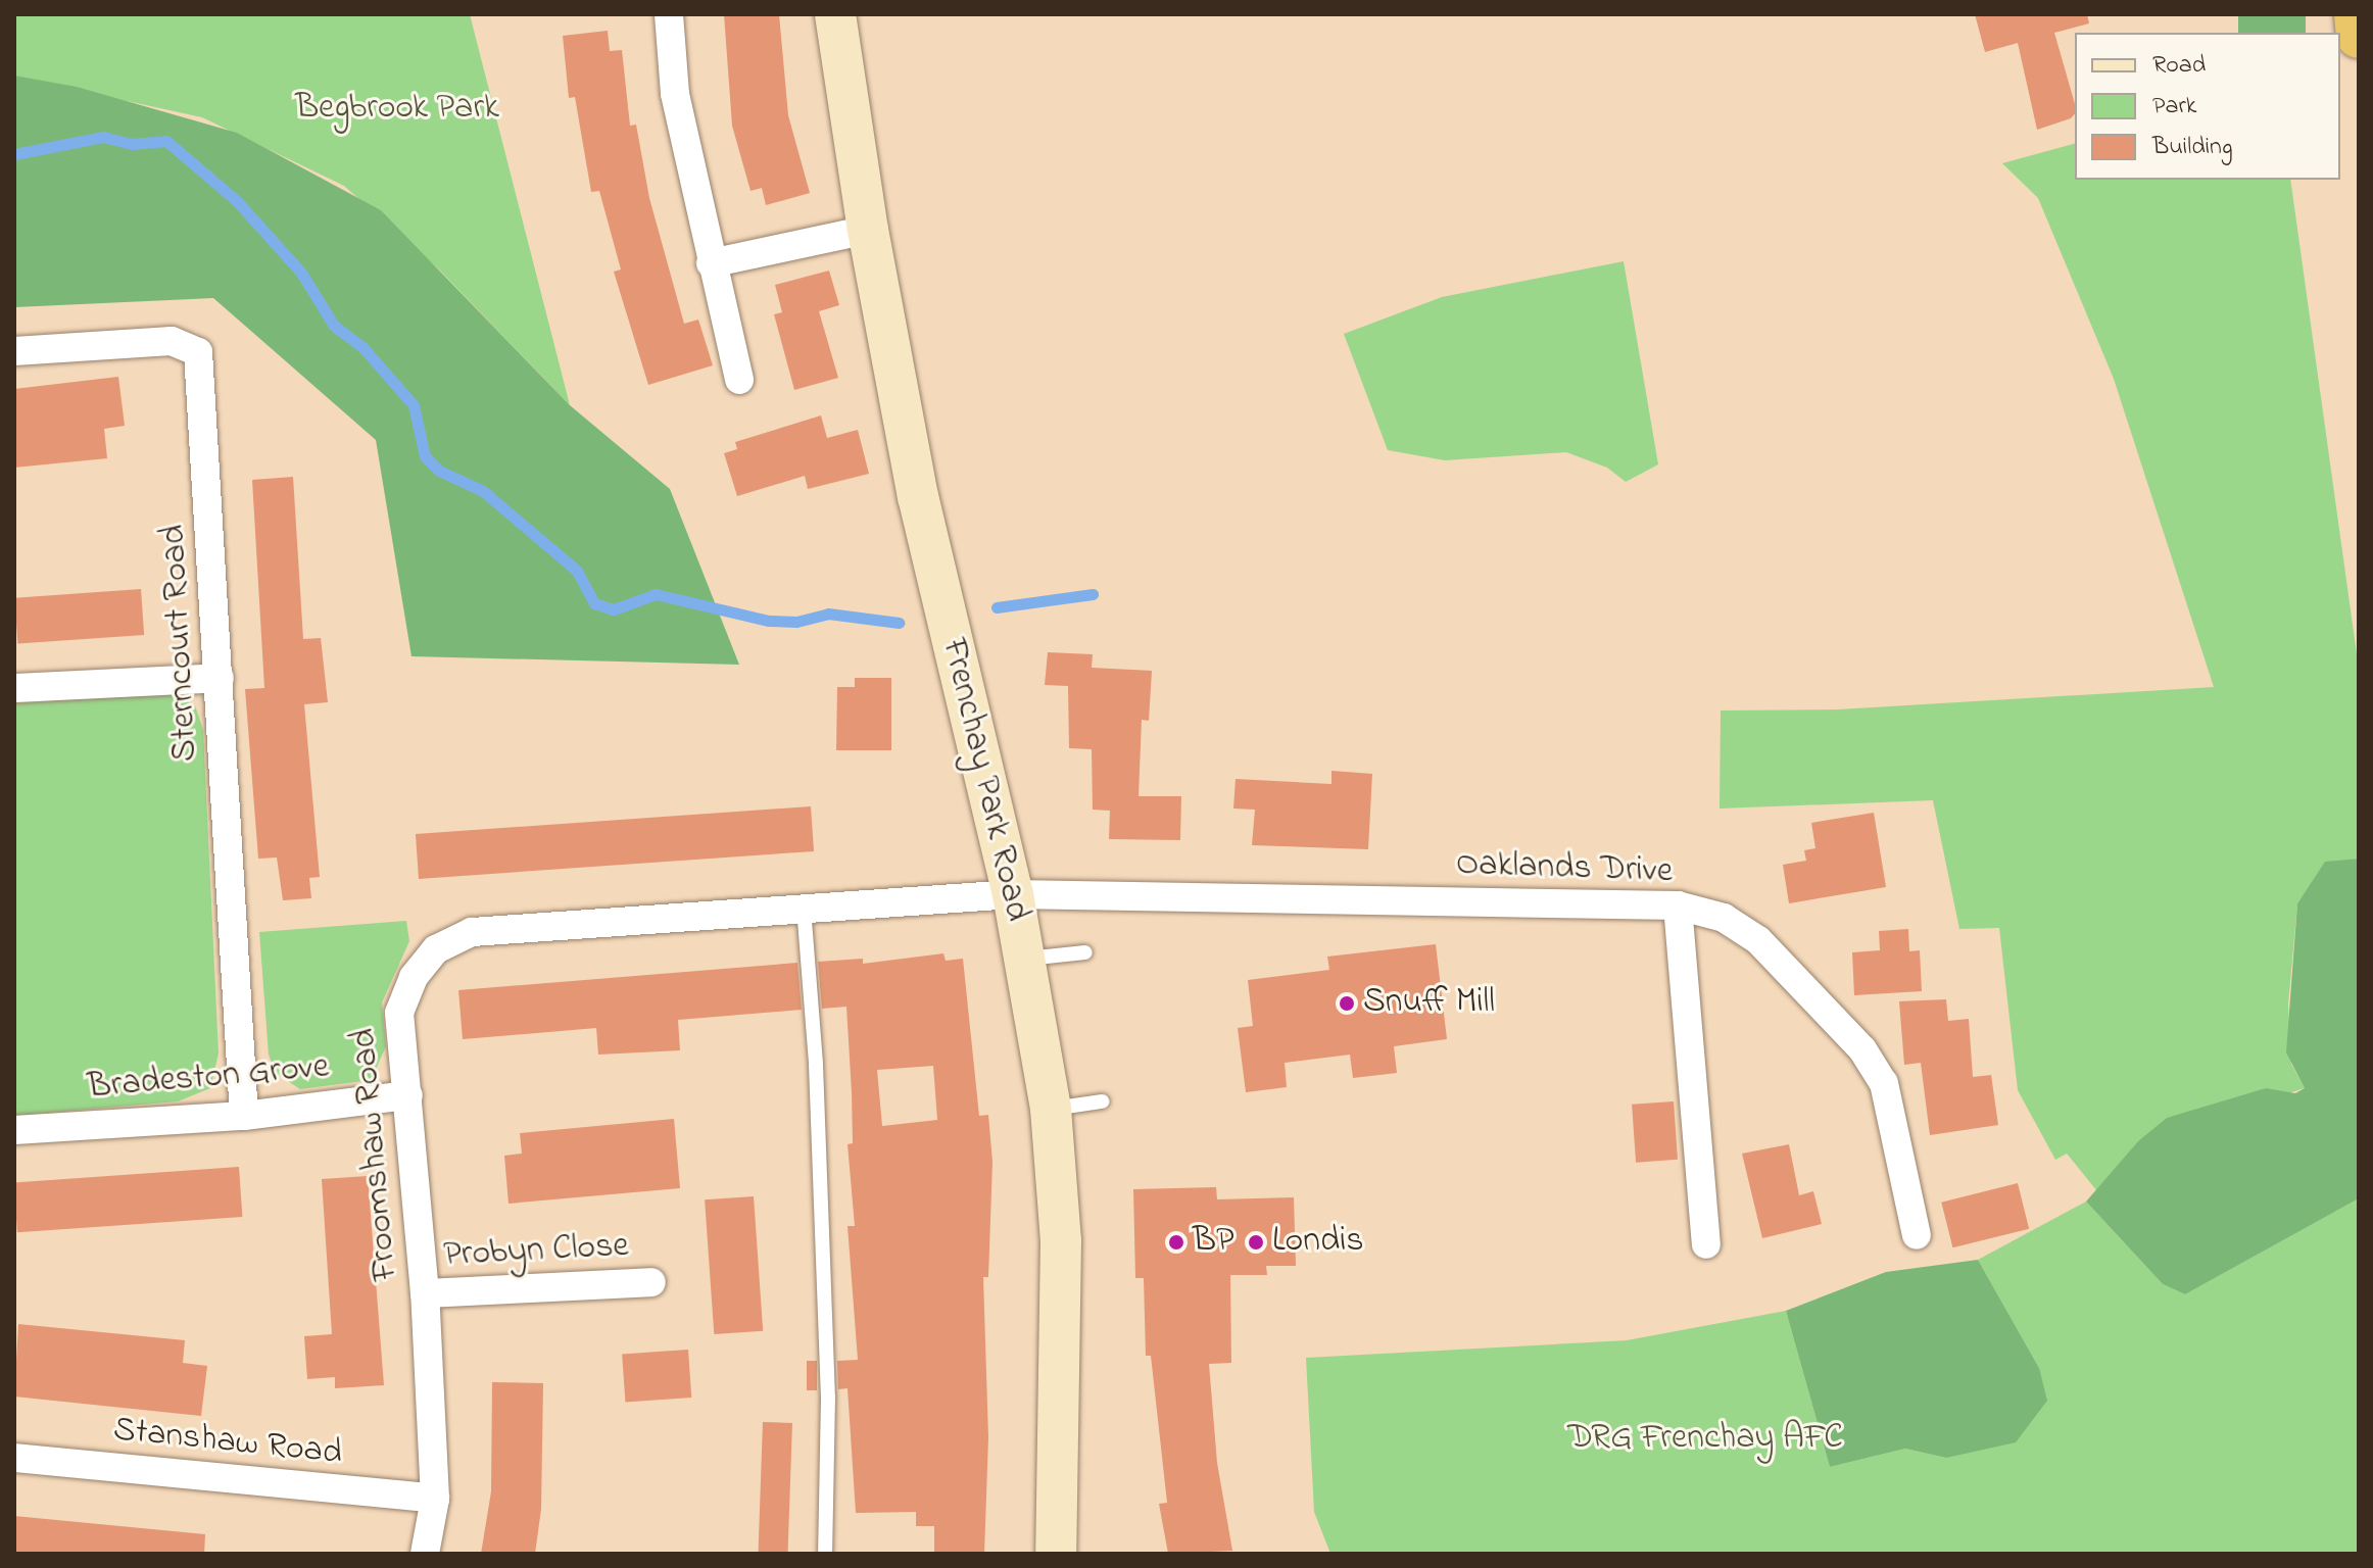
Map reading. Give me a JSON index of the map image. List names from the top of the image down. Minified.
{"streets":{"main road":["Frenchay Park Road"],"street":["Sterncourt Road","Oaklands Drive","Bradeston Grove","Froomshaw Road","Probyn Close","Stanshaw Road"]},"crossings":[["Sterncourt Road","Bradeston Grove"],["Frenchay Park Road","Oaklands Drive"],["Frenchay Park Road","Froomshaw Road"],["Oaklands Drive","Froomshaw Road"],["Bradeston Grove","Froomshaw Road"],["Froomshaw Road","Probyn Close"],["Froomshaw Road","Stanshaw Road"]],"parks":["Begbrook Park","DRG Frenchay AFC"],"places":["Snuff Mill","BP","Londis"],"legend":["Road","Park","Building"]}
